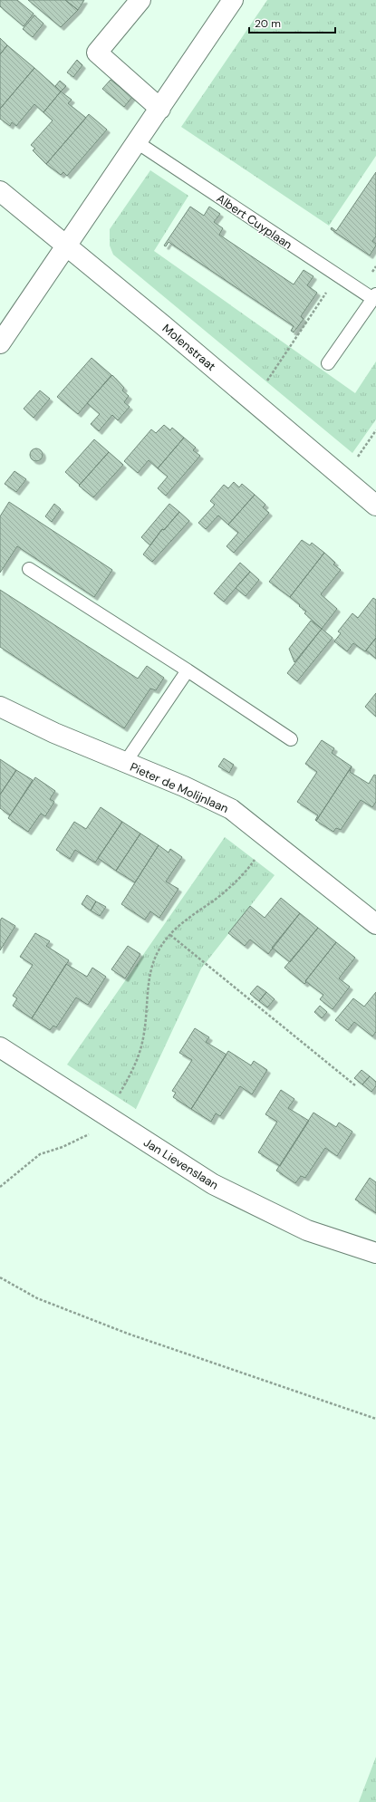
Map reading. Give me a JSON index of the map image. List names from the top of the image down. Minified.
{"streets":{"street":["Molenstraat","Pieter de Molijnlaan","Jan Lievenslaan"],"lane":["Albert Cuyplaan"]},"scale_bar":"20 m"}
